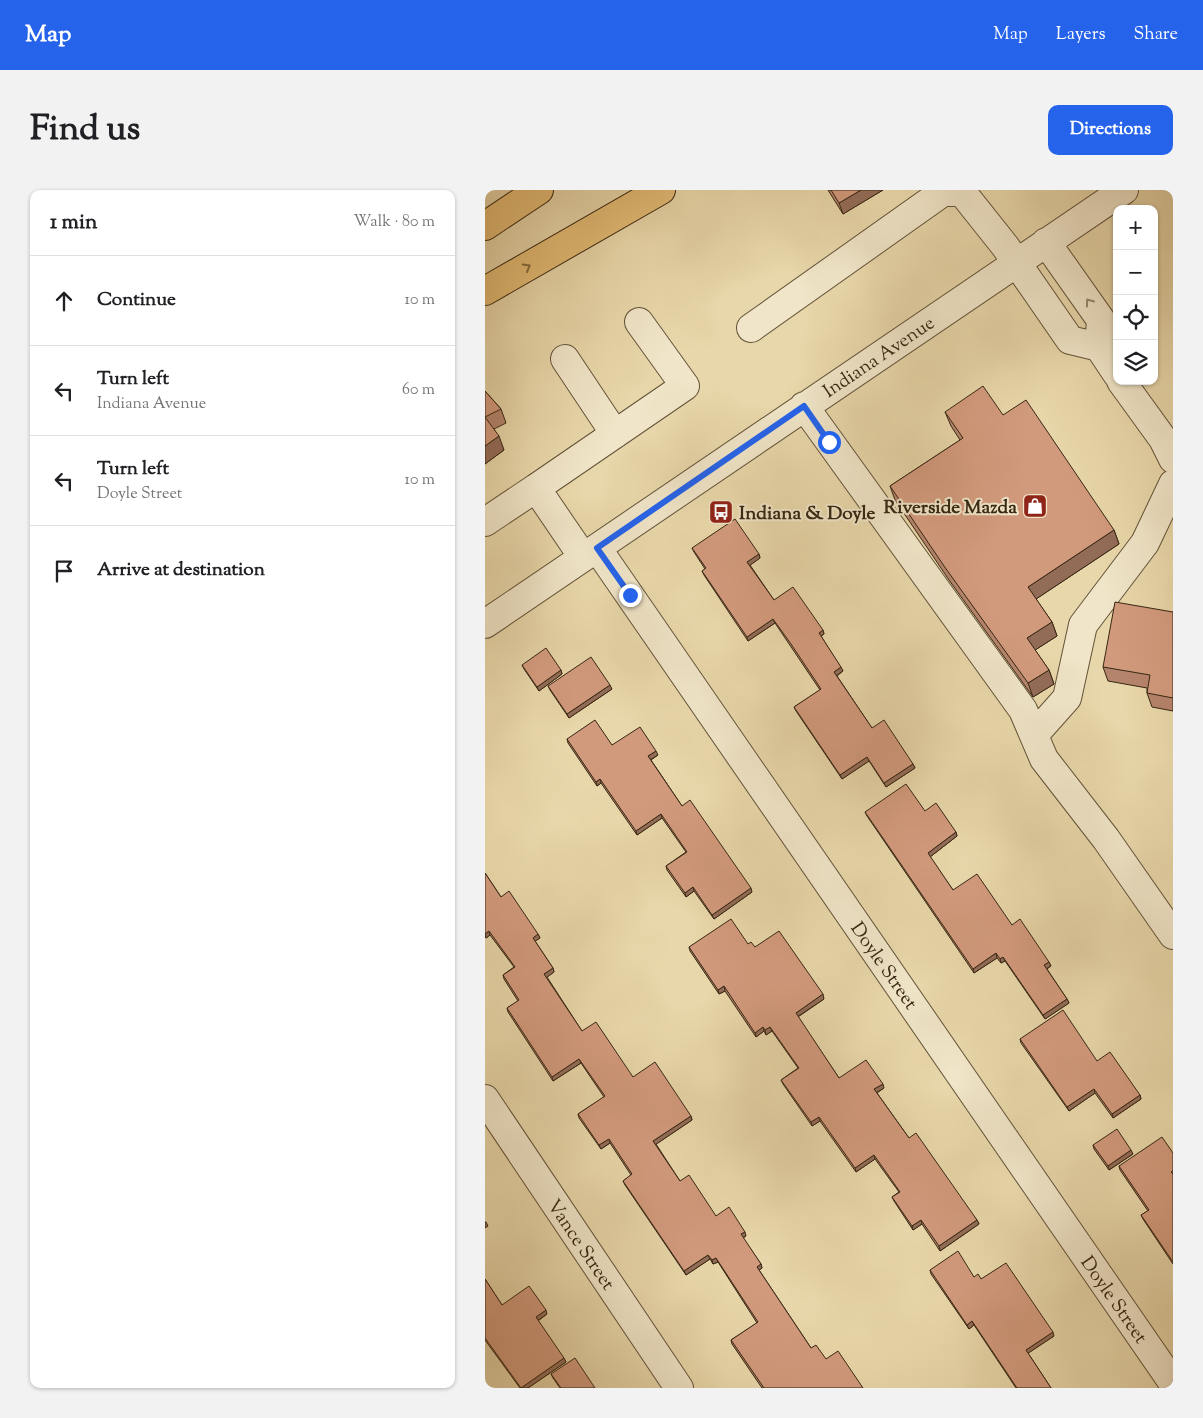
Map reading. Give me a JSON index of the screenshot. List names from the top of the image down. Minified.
{"streets":{"street":["Indiana Avenue","Doyle Street","Vance Street"]},"crossings":[["Indiana Avenue","Doyle Street"]],"places":{"shop":["Riverside Mazda"],"bus stop":["Indiana & Doyle"]},"page":{"header":"Map","nav":["Map","Layers","Share"],"title":"Find us","buttons":"Directions","heading":["1 min","Walk · 80 m"],"map_buttons":["+","−"],"list":[["Continue","10 m"],["Turn left","Indiana Avenue","60 m"],["Turn left","Doyle Street","10 m"],"Arrive at destination"]}}
